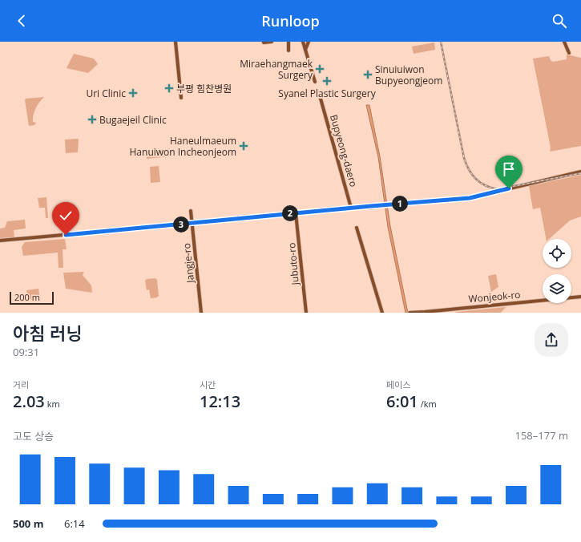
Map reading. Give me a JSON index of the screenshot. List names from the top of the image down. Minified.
{"streets":{"main road":["Bupyeong-daero","Jangje-ro","Jubuto-ro","Wonjeok-ro"]},"places":{"health":["Miraehangmaek Surgery","Sinuiuiwon Bupyeongjeom","Syanel Plastic Surgery","부평 힘찬병원","Uri Clinic","Bugaejeil Clinic","Haneulmaeum Hanuiwon Incheonjeom"]},"scale_bar":"200 m","page":{"header":"Runloop","pins":["1","2","3"],"scale":"200 m","heading":["아침 러닝","09:31"],"stats":[["거리","2.03 km"],["시간","12:13"],["페이스","6:01 /km"]],"chart":["고도 상승","158–177 m"],"list":[{"name":"500 m","note":"6:14"}]}}
